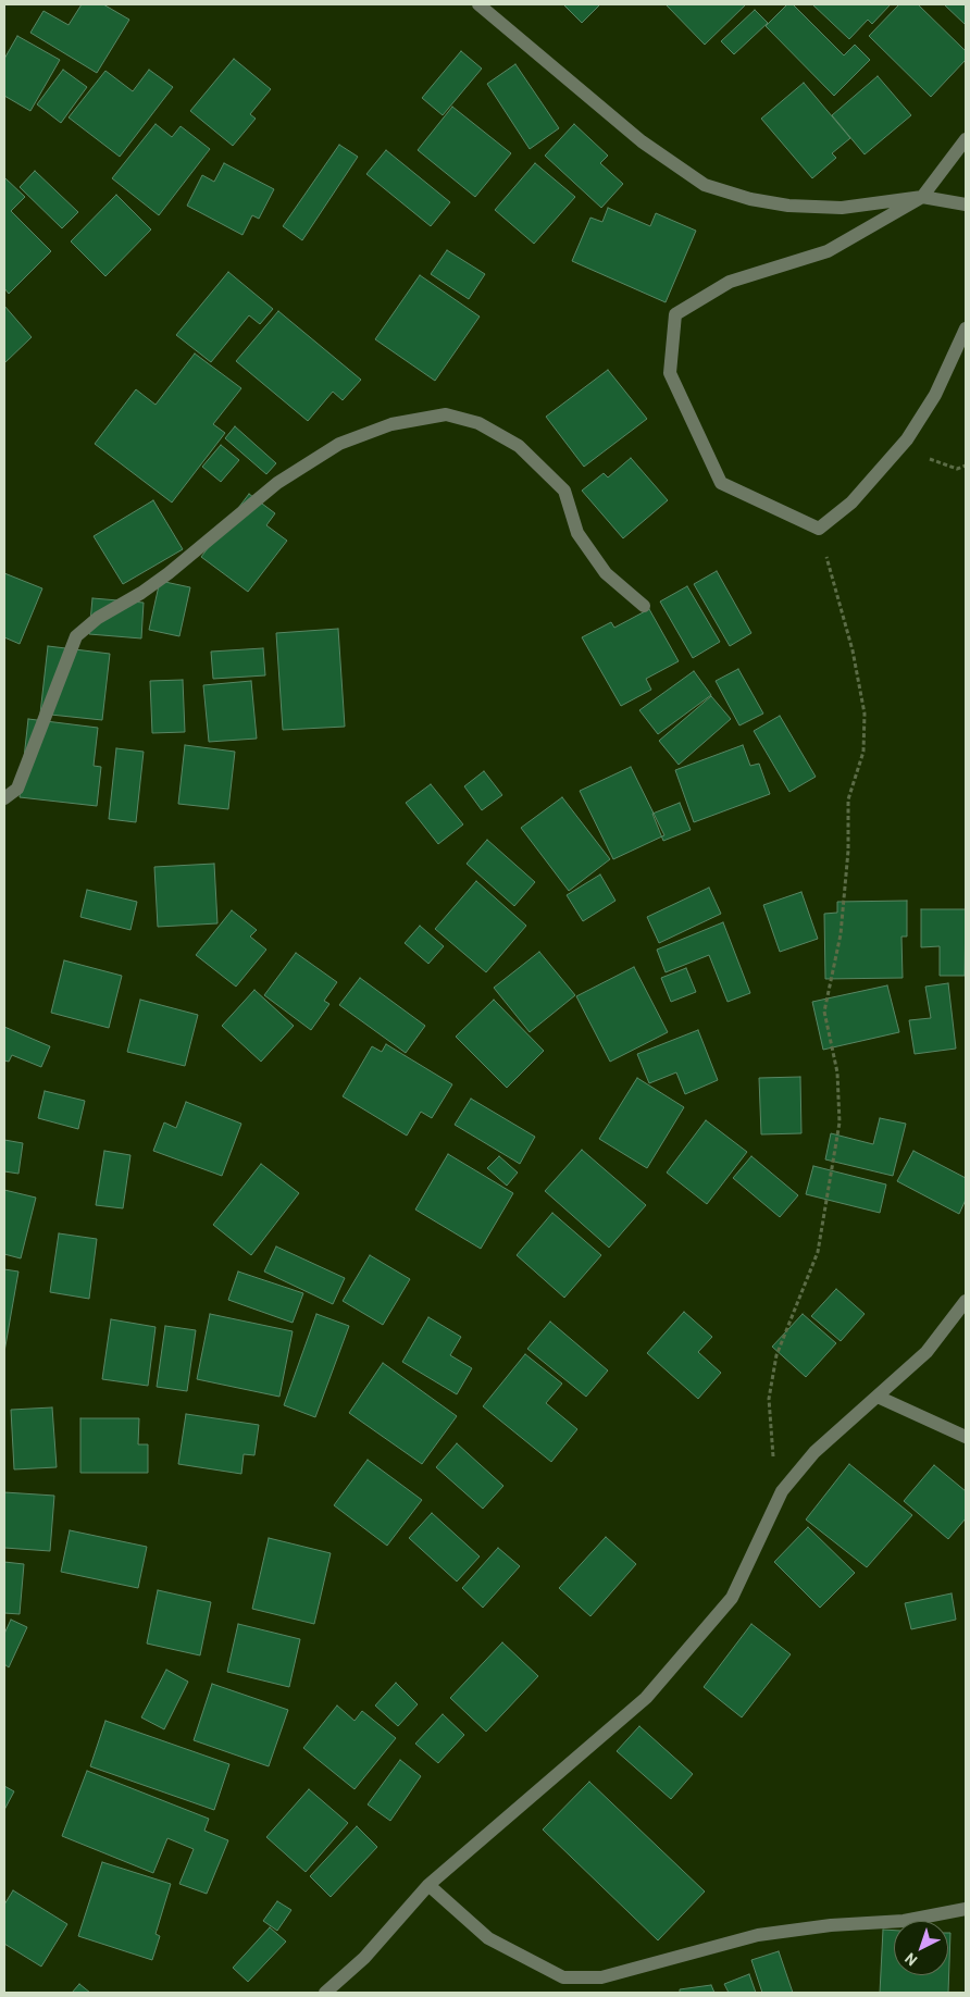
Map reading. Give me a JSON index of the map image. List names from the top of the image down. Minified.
{"north":"bottom left"}
